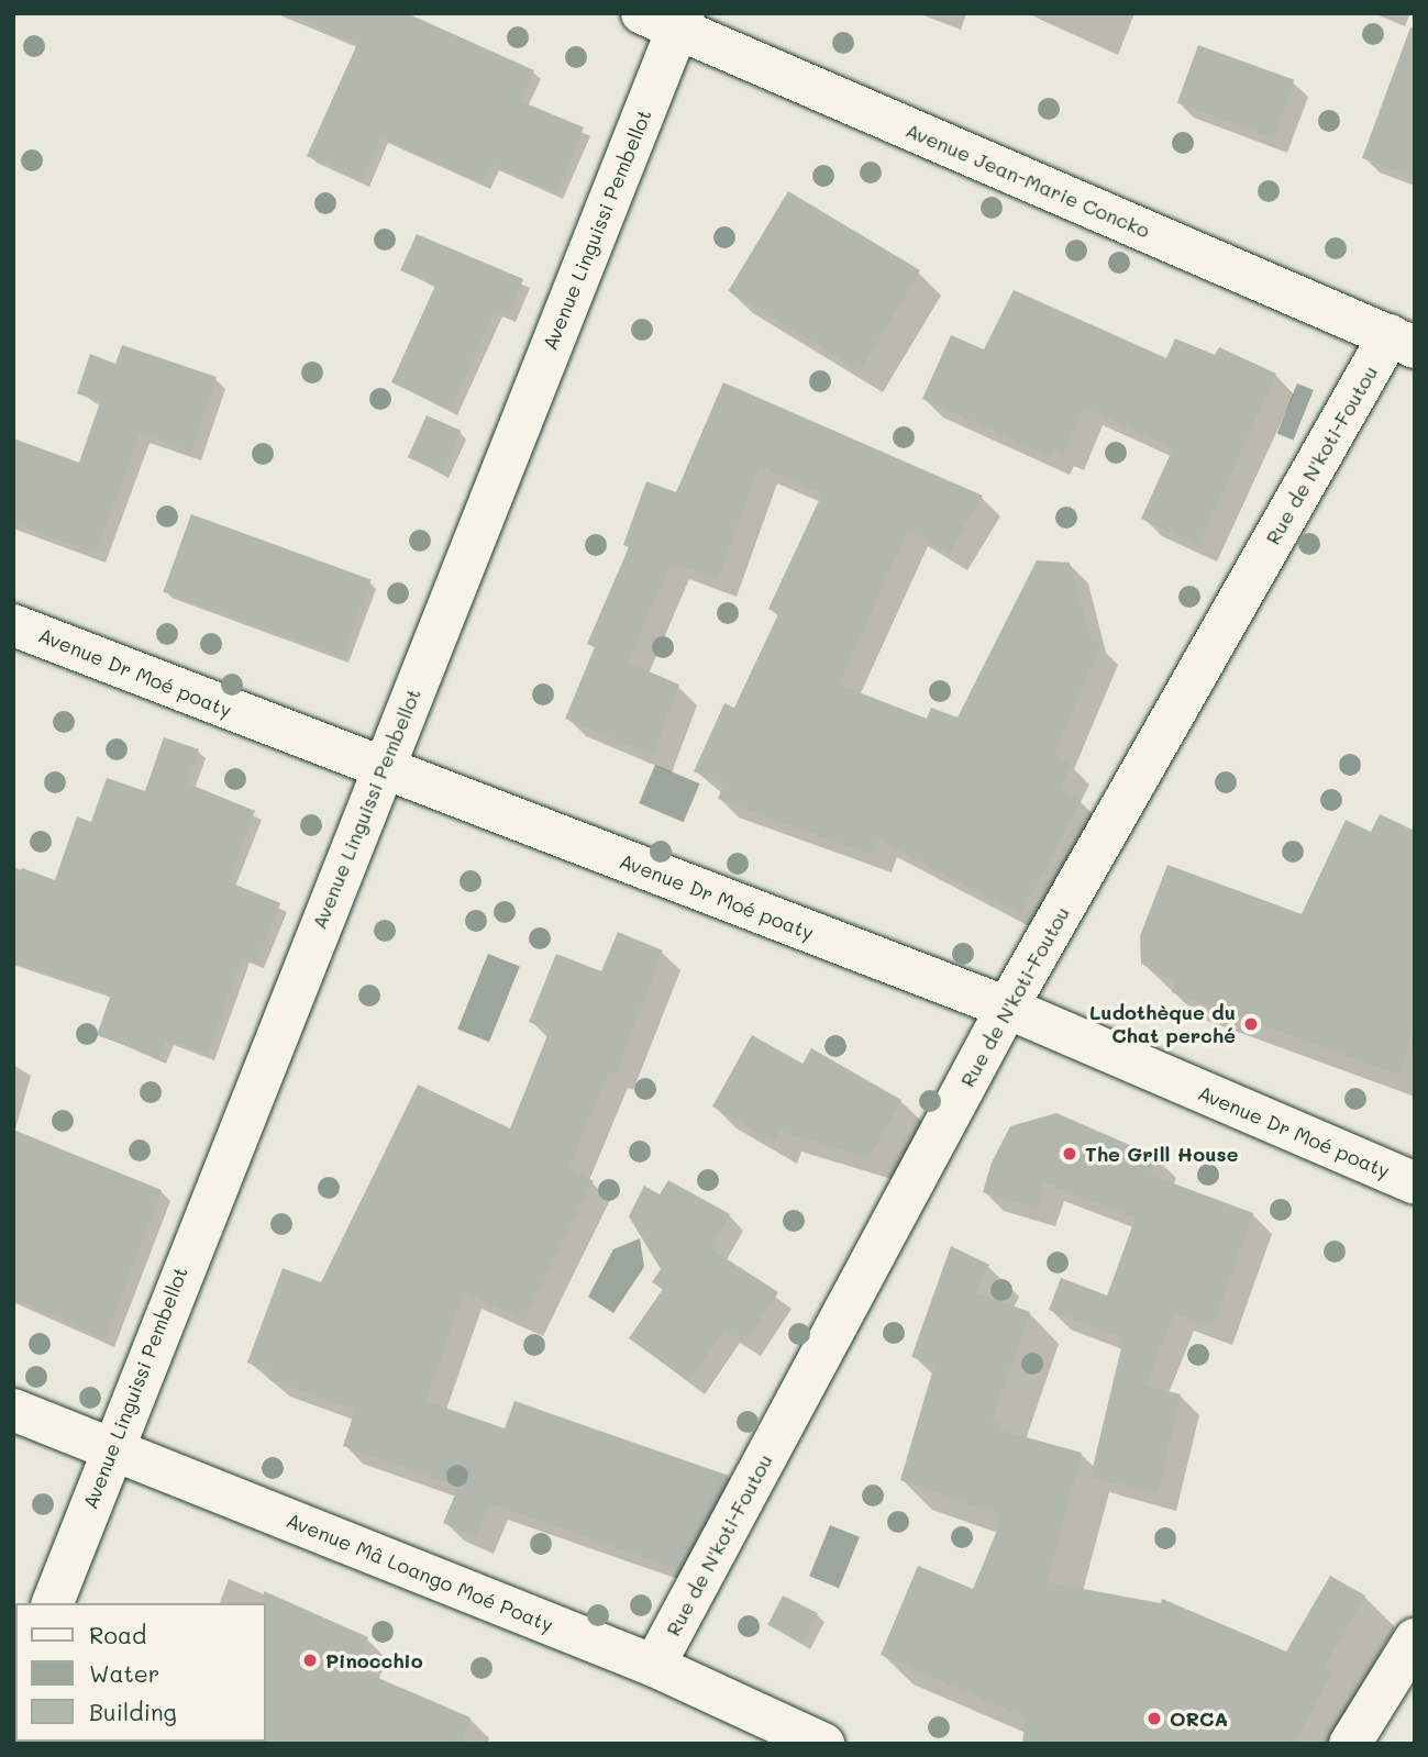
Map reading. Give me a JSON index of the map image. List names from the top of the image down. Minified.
{"streets":{"street":["Avenue Jean-Marie Concko","Avenue Linguissi Pembellot","Rue de N'koti-Foutou","Avenue Dr Moé poaty","Avenue Mâ Loango Moé Poaty"]},"crossings":[["Avenue Jean-Marie Concko","Avenue Linguissi Pembellot"],["Avenue Jean-Marie Concko","Rue de N'koti-Foutou"],["Avenue Linguissi Pembellot","Avenue Dr Moé poaty"],["Avenue Linguissi Pembellot","Avenue Mâ Loango Moé Poaty"],["Rue de N'koti-Foutou","Avenue Dr Moé poaty"],["Rue de N'koti-Foutou","Avenue Mâ Loango Moé Poaty"]],"places":["Ludothèque du Chat perché","The Grill House","Pinocchio","ORCA"],"legend":["Road","Water","Building"]}
